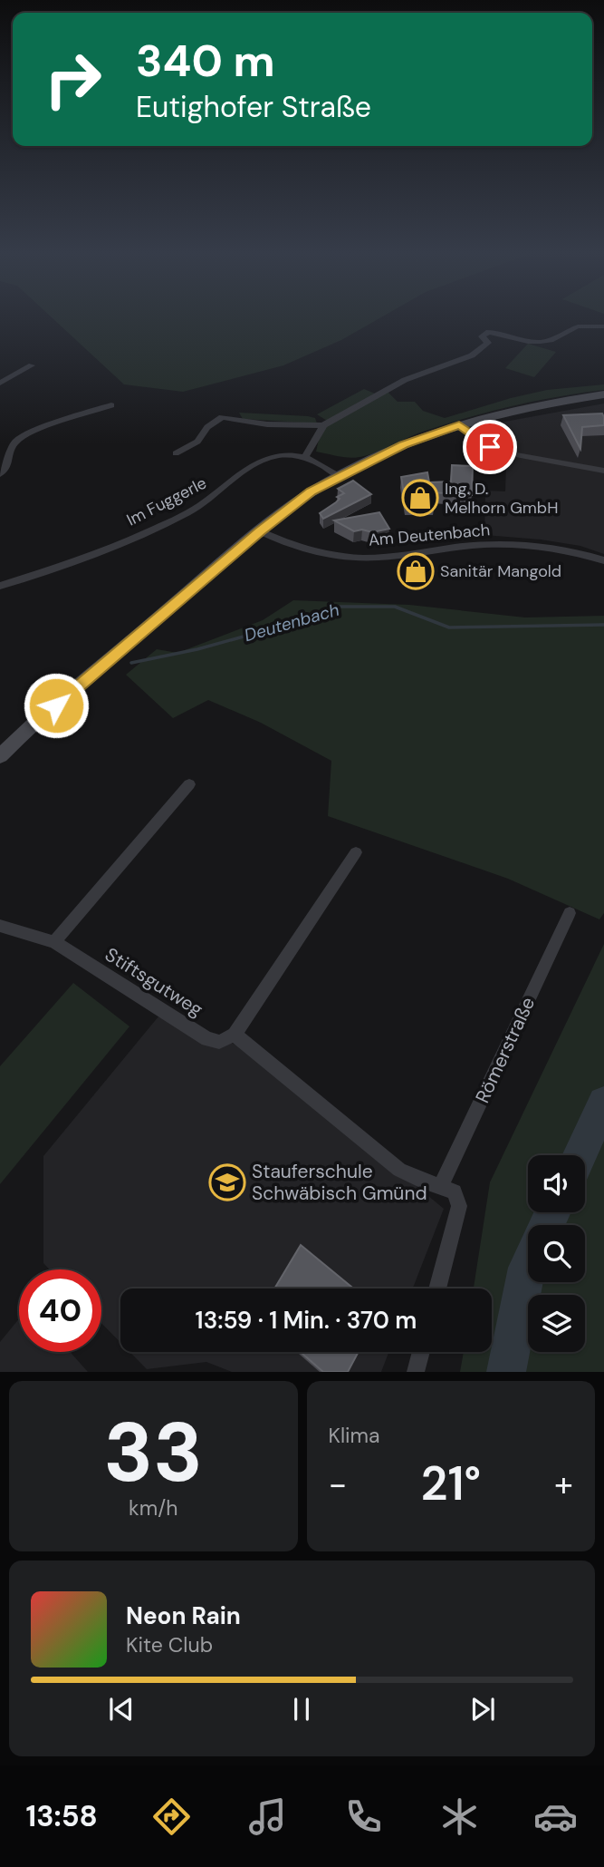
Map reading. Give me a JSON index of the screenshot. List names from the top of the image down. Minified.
{"streets":{"street":["Im Fuggerle","Am Deutenbach","Stiftsgutweg","Römerstraße"]},"water":["Deutenbach"],"places":{"shop":["Ing. D. Melhorn GmbH","Sanitär Mangold"],"school or university":["Stauferschule Schwäbisch Gmünd"]},"page":{"turn":["340 m","Eutighofer Straße"],"limit":"40","trip":"13:59 · 1 Min. · 370 m","tile":[["33","km/h"],"Klima"],"heat":["−","21°","+"],"song":["Neon Rain","Kite Club"],"tabs":"13:58"}}
